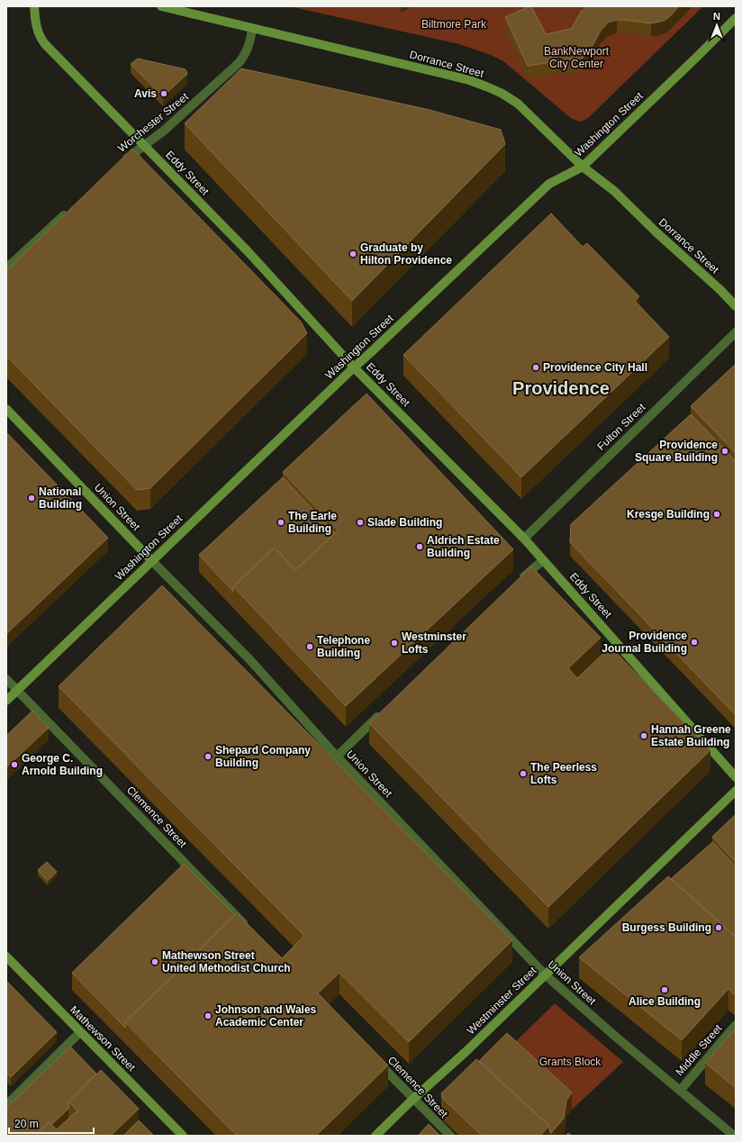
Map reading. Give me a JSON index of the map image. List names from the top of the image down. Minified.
{"streets":{"street":["Dorrance Street","Worchester Street","Washington Street","Eddy Street","Fulton Street","Union Street","Clemence Street","Westminster Street","Mathewson Street","Middle Street"]},"crossings":[["Dorrance Street","Worchester Street"],["Dorrance Street","Washington Street"],["Worchester Street","Eddy Street"],["Washington Street","Eddy Street"],["Washington Street","Union Street"],["Washington Street","Clemence Street"],["Eddy Street","Fulton Street"],["Union Street","Westminster Street"],["Union Street","Middle Street"],["Clemence Street","Westminster Street"]],"districts":["Providence"],"parks":["Biltmore Park","BankNewport City Center","Grants Block"],"places":["Avis","Graduate by Hilton Providence","Providence City Hall","Providence Square Building","National Building","Kresge Building","The Earle Building","Slade Building","Aldrich Estate Building","Providence Journal Building","Westminster Lofts","Telephone Building","Hannah Greene Estate Building","Shepard Company Building","George C. Arnold Building","The Peerless Lofts","Burgess Building","Mathewson Street United Methodist Church","Alice Building","Johnson and Wales Academic Center"],"scale_bar":"20 m","north":"top"}
